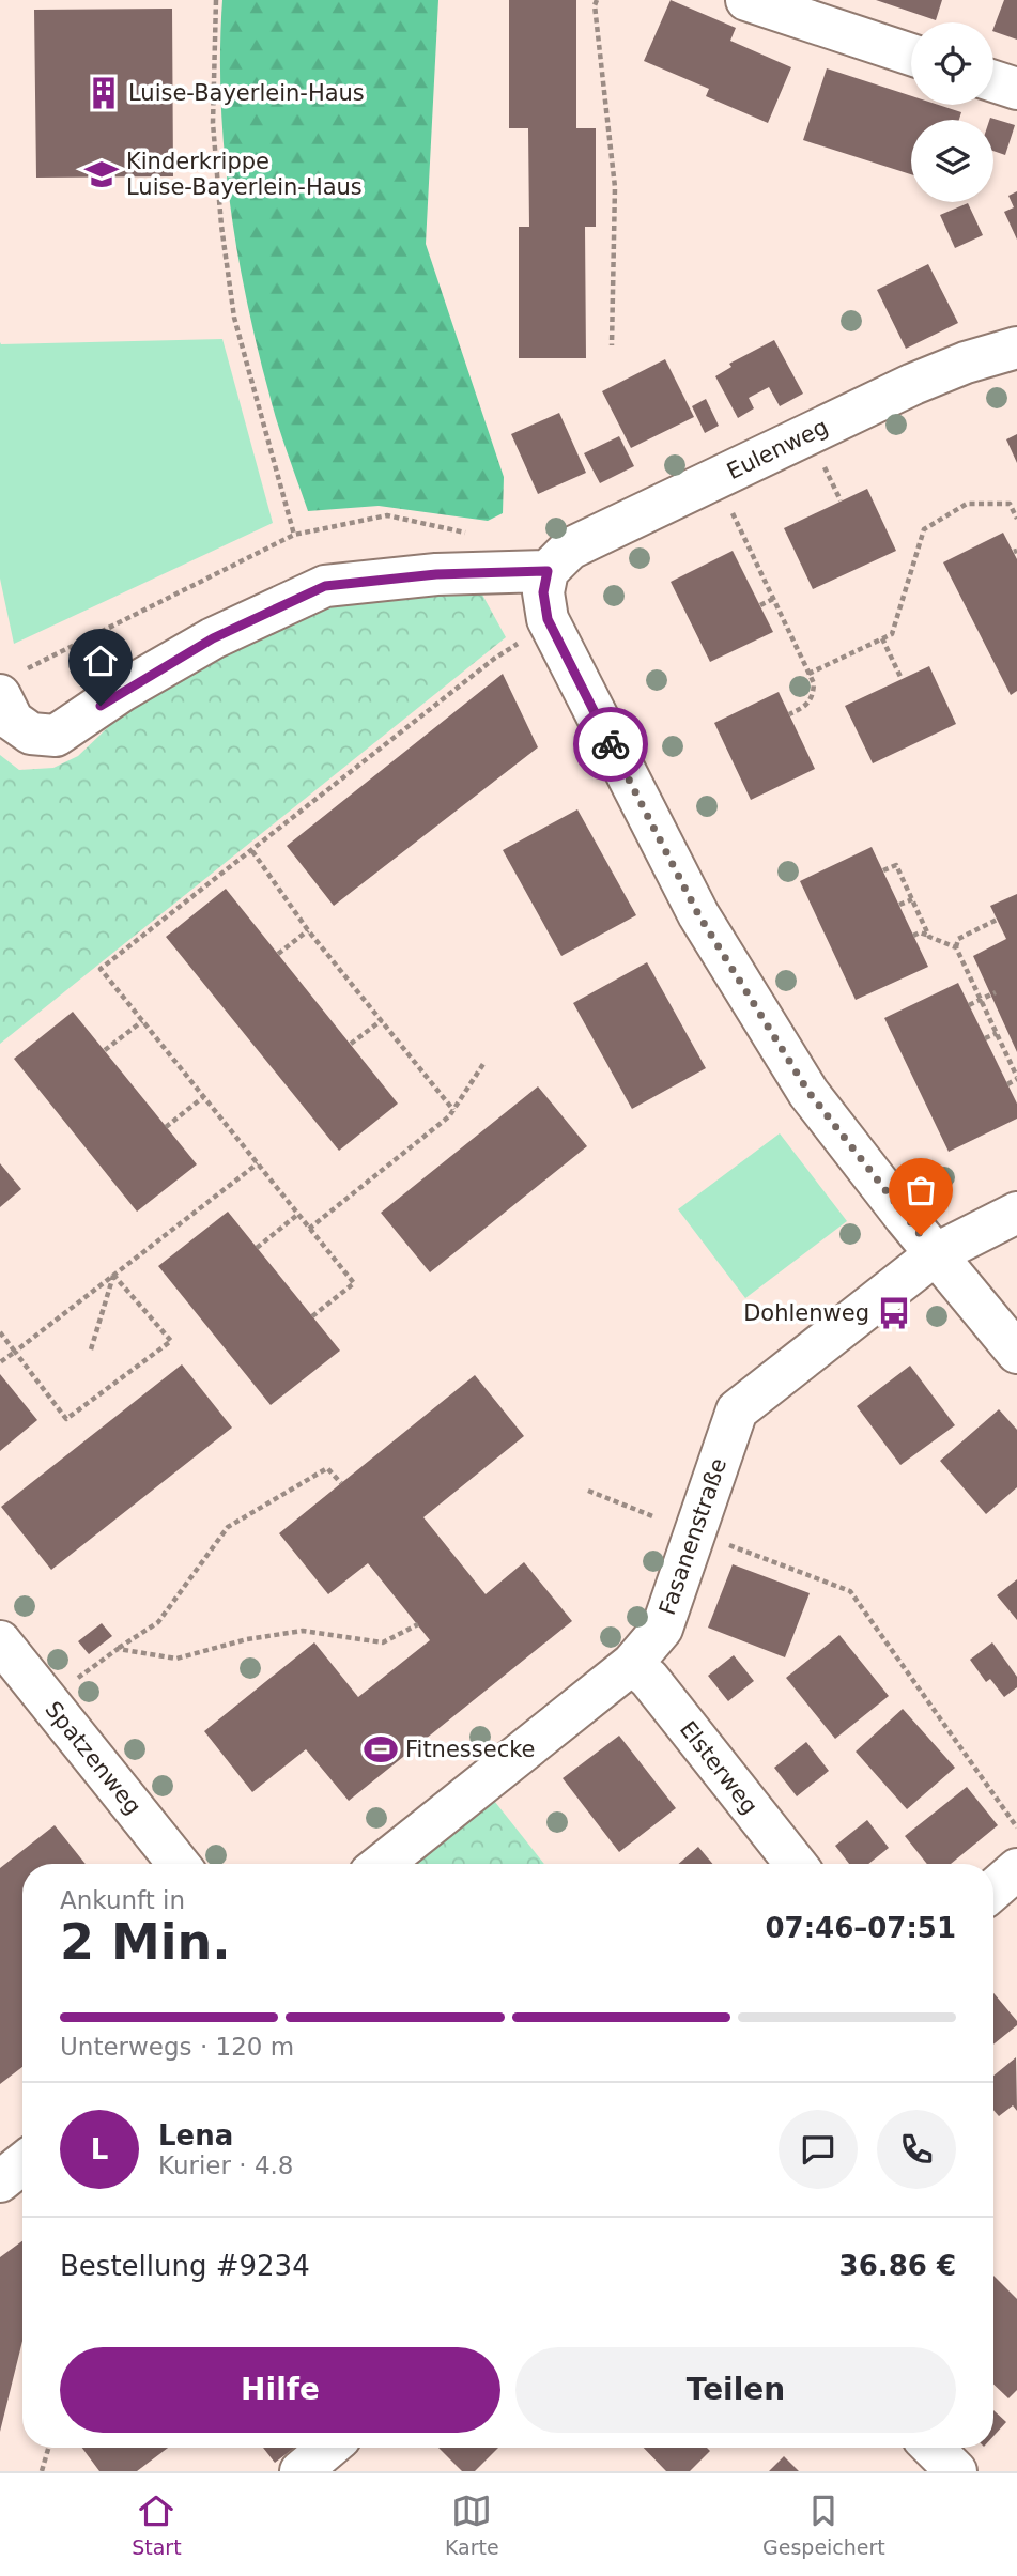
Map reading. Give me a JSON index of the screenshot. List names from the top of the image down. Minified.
{"streets":{"street":["Eulenweg","Fasanenstraße","Spatzenweg","Elsterweg"]},"crossings":[["Fasanenstraße","Elsterweg"]],"places":{"building":["Luise-Bayerlein-Haus"],"school or university":["Kinderkrippe Luise-Bayerlein-Haus"],"bus stop":["Dohlenweg"],"sports":["Fitnessecke"]},"page":{"heading":["2 Min.","Ankunft in","07:46–07:51"],"panel":["Lena","Kurier · 4.8","Bestellung #9234","36.86 €"],"bar":"Unterwegs · 120 m","round":"L","buttons":["Hilfe","Teilen"],"tabs":["Start","Karte","Gespeichert"]}}
